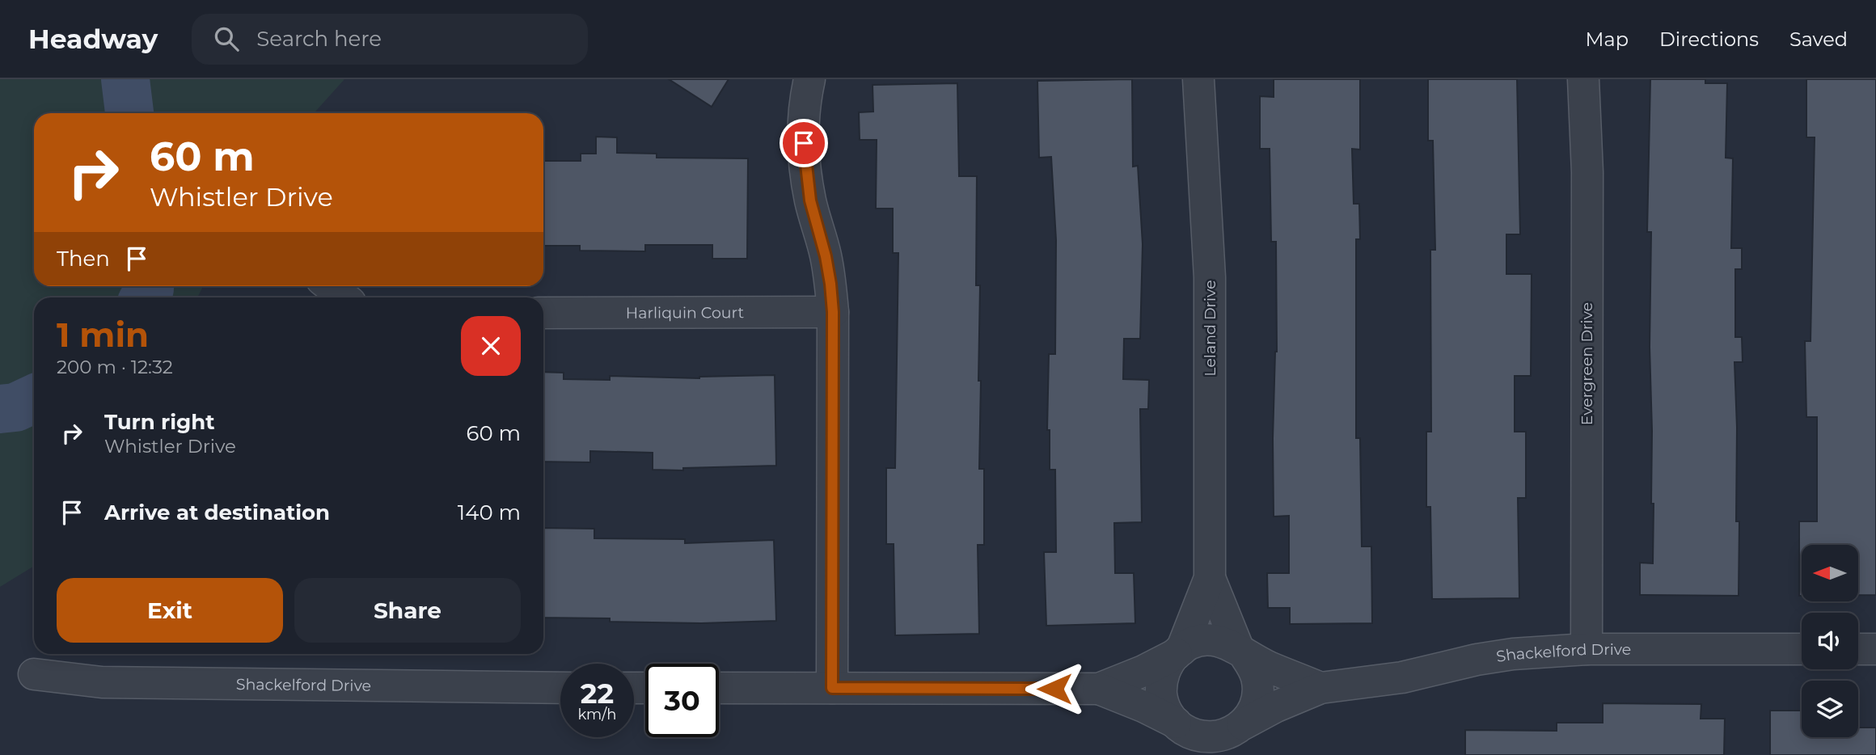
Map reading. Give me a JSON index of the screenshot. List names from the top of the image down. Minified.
{"streets":{"street":["Harliquin Court","Leland Drive","Evergreen Drive","Shackelford Drive"]},"crossings":[["Leland Drive","Shackelford Drive"],["Evergreen Drive","Shackelford Drive"]],"north":"left","page":{"header":"Headway","search":"Search here","nav":["Map","Directions","Saved"],"turn":["60 m","Whistler Drive"],"then":"Then","heading":["1 min","200 m · 12:32"],"list":[{"name":"Turn right","note":"Whistler Drive","value":"60 m"},{"name":"Arrive at destination","value":"140 m"}],"buttons":["Exit","Share"],"speed":"22 km/h","limit":"30"}}
